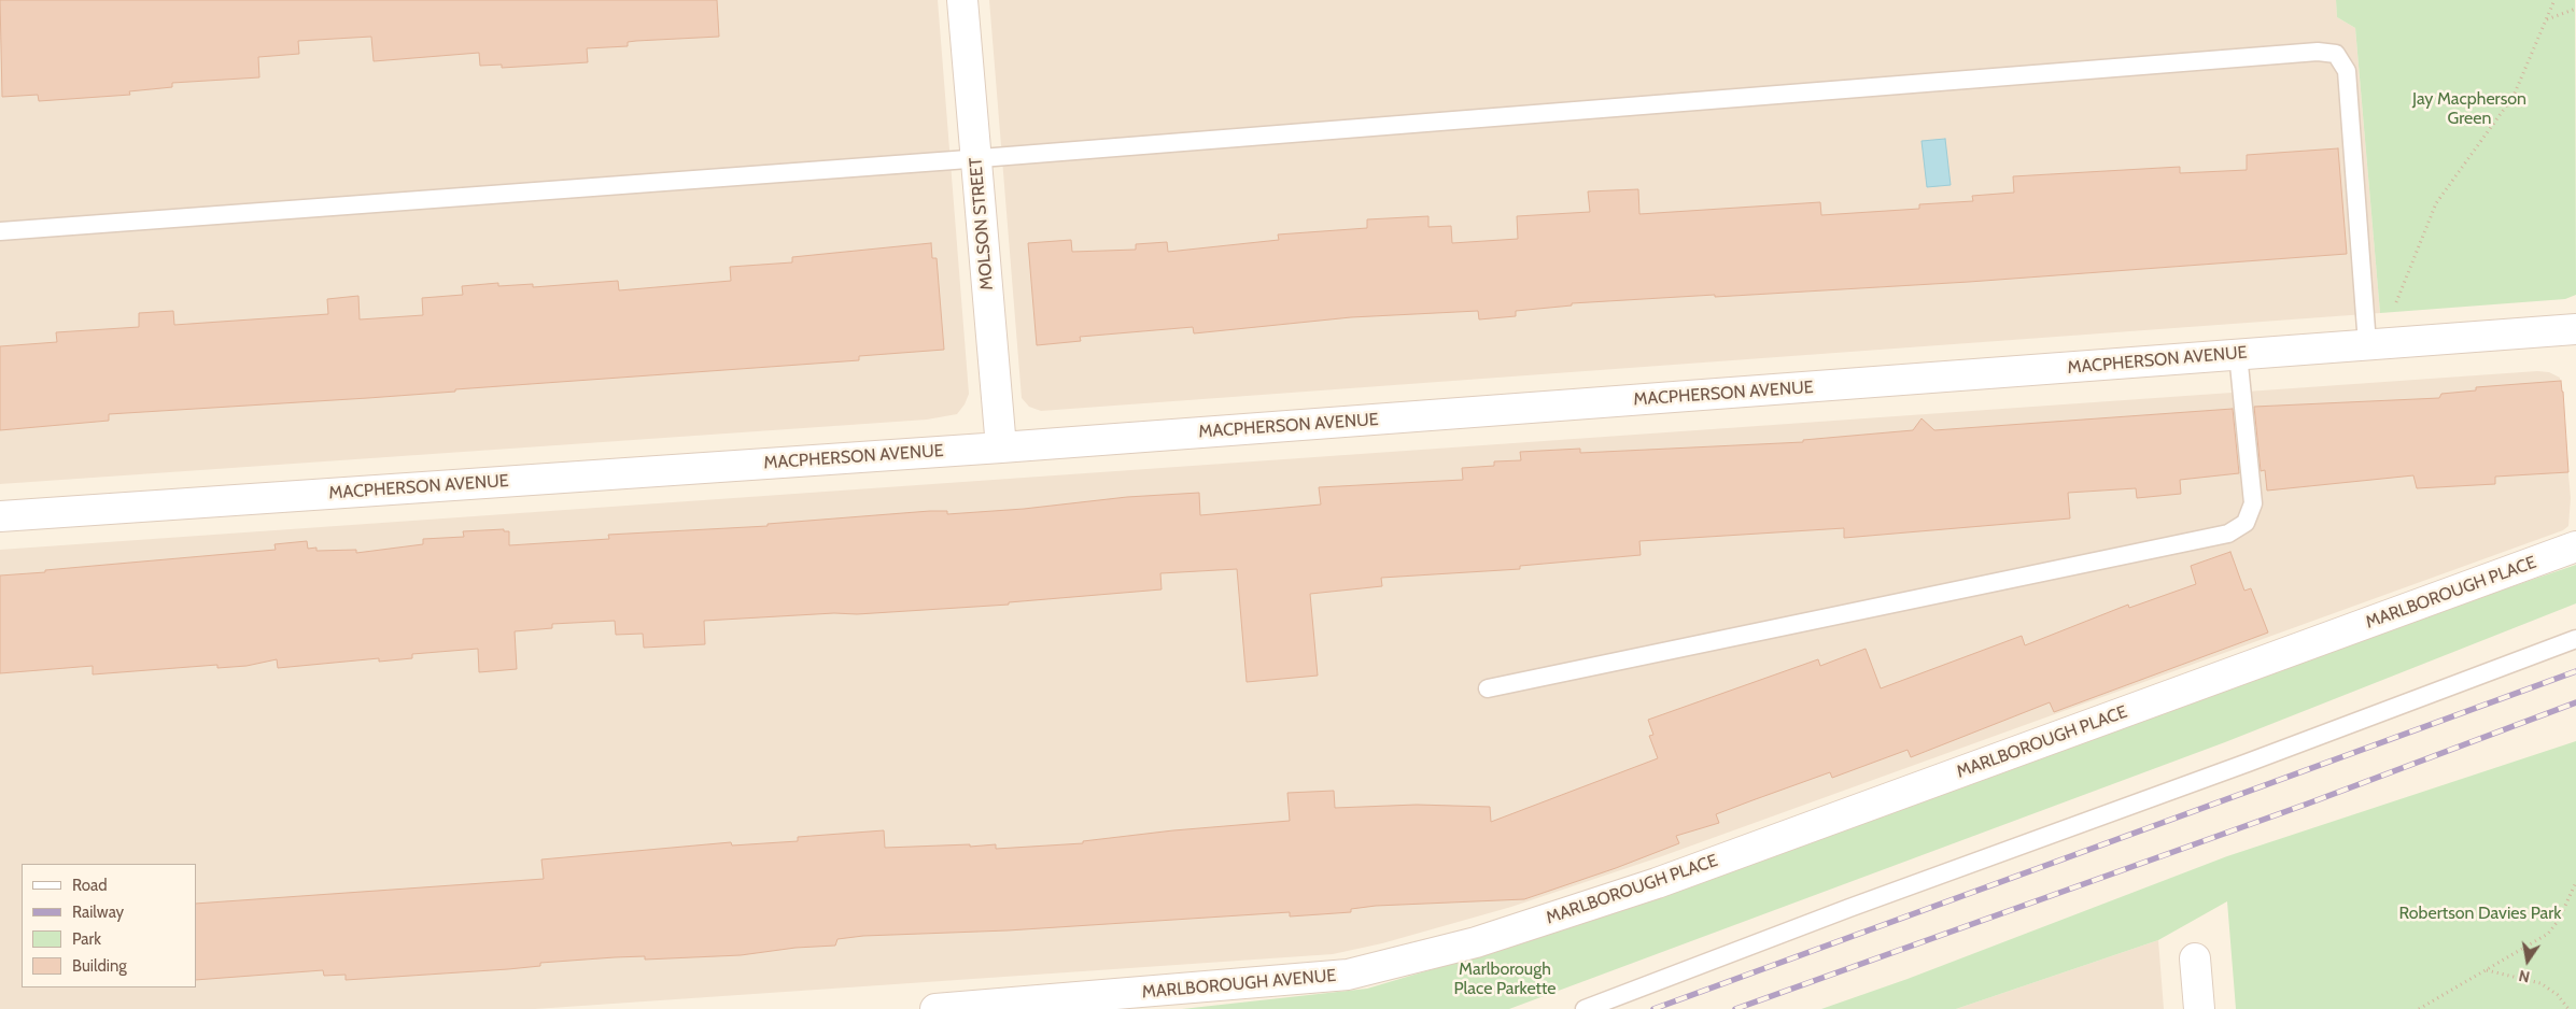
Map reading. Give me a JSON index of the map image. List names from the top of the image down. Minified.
{"streets":{"street":["MOLSON STREET","MACPHERSON AVENUE","MARLBOROUGH PLACE","MARLBOROUGH AVENUE"]},"crossings":[["MOLSON STREET","MACPHERSON AVENUE"],["MARLBOROUGH PLACE","MARLBOROUGH AVENUE"]],"parks":["Jay Macpherson Green","Robertson Davies Park","Marlborough Place Parkette"],"legend":["Road","Railway","Park","Building"],"north":"bottom"}
